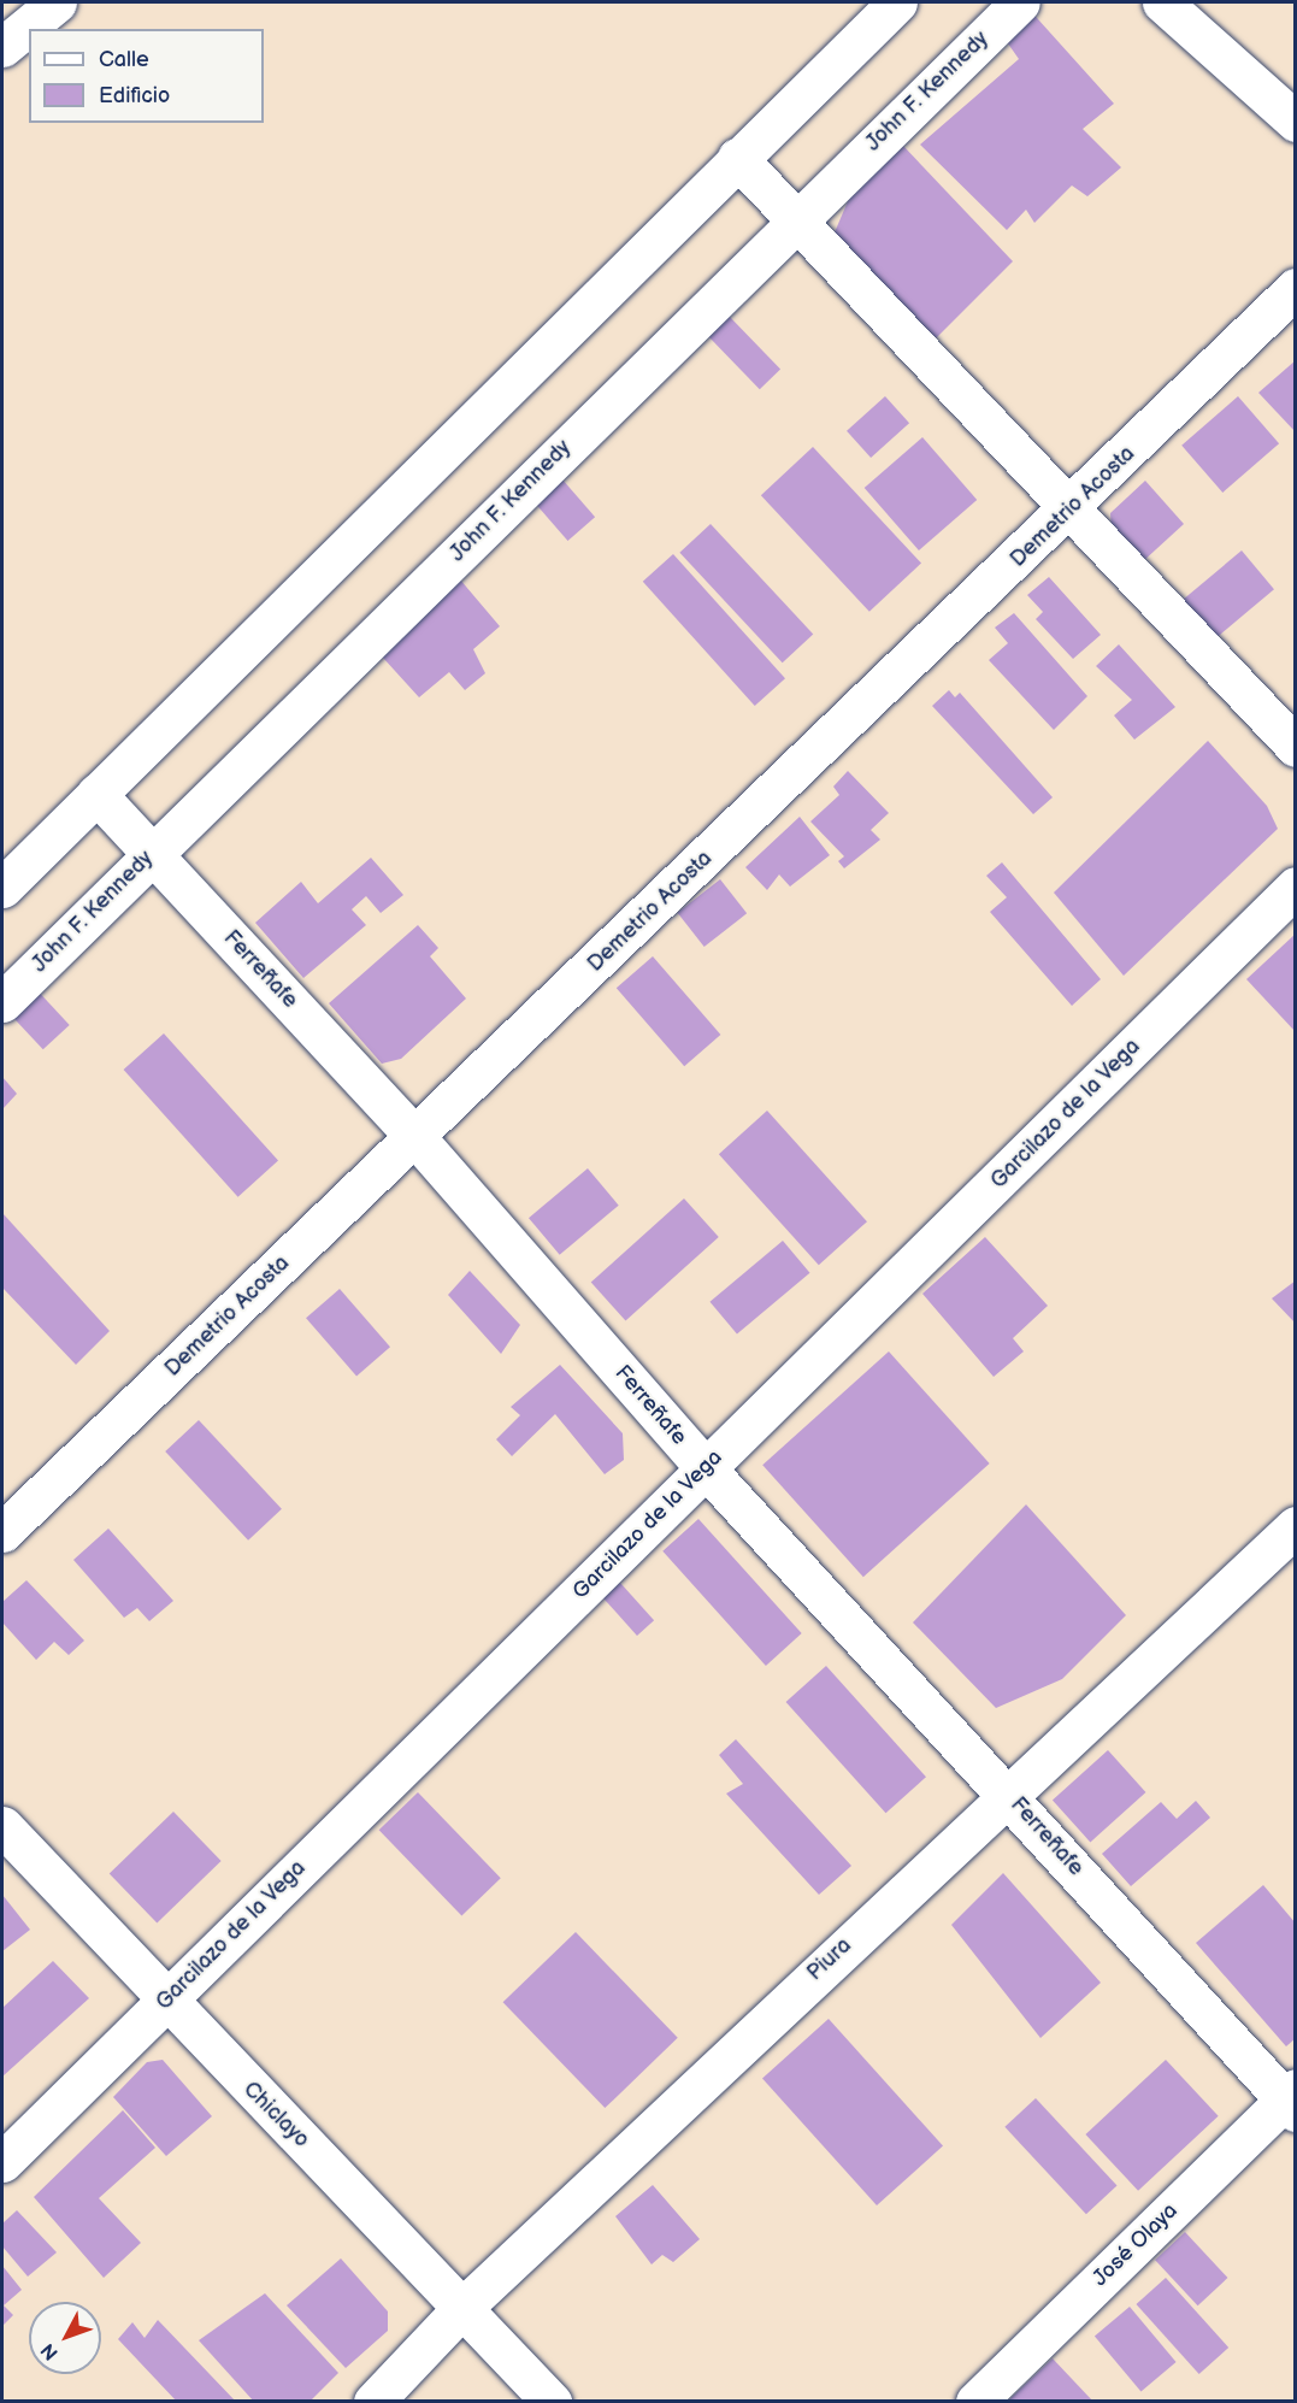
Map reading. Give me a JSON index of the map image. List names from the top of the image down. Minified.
{"streets":{"street":["John F. Kennedy","Demetrio Acosta","Ferreñafe","Garcilazo de la Vega","Piura","Chiclayo","José Olaya"]},"crossings":[["John F. Kennedy","Ferreñafe"],["Demetrio Acosta","Ferreñafe"],["Ferreñafe","Garcilazo de la Vega"],["Ferreñafe","Piura"],["Ferreñafe","José Olaya"],["Garcilazo de la Vega","Chiclayo"],["Piura","Chiclayo"]],"legend":["Calle","Edificio"],"north":"bottom left"}
